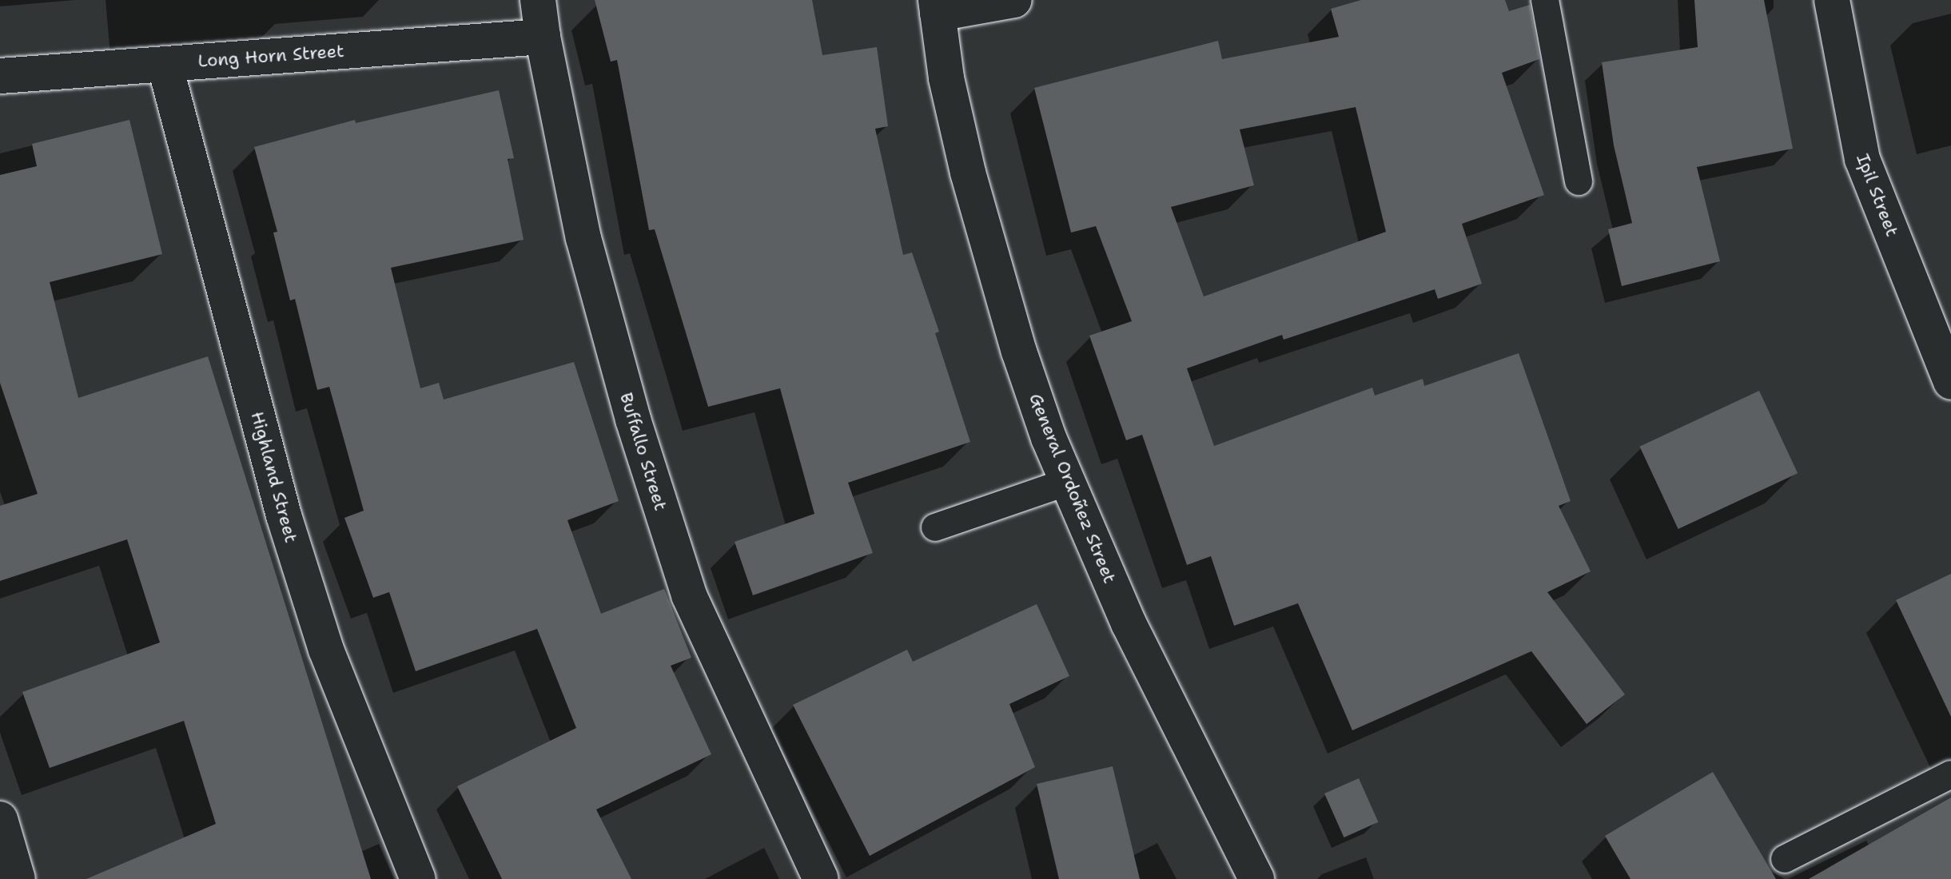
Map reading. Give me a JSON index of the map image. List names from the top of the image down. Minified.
{"streets":{"street":["Long Horn Street","Ipil Street","Buffallo Street","Highland Street","General Ordoñez Street"]},"crossings":[["Long Horn Street","Buffallo Street"],["Long Horn Street","Highland Street"]]}
